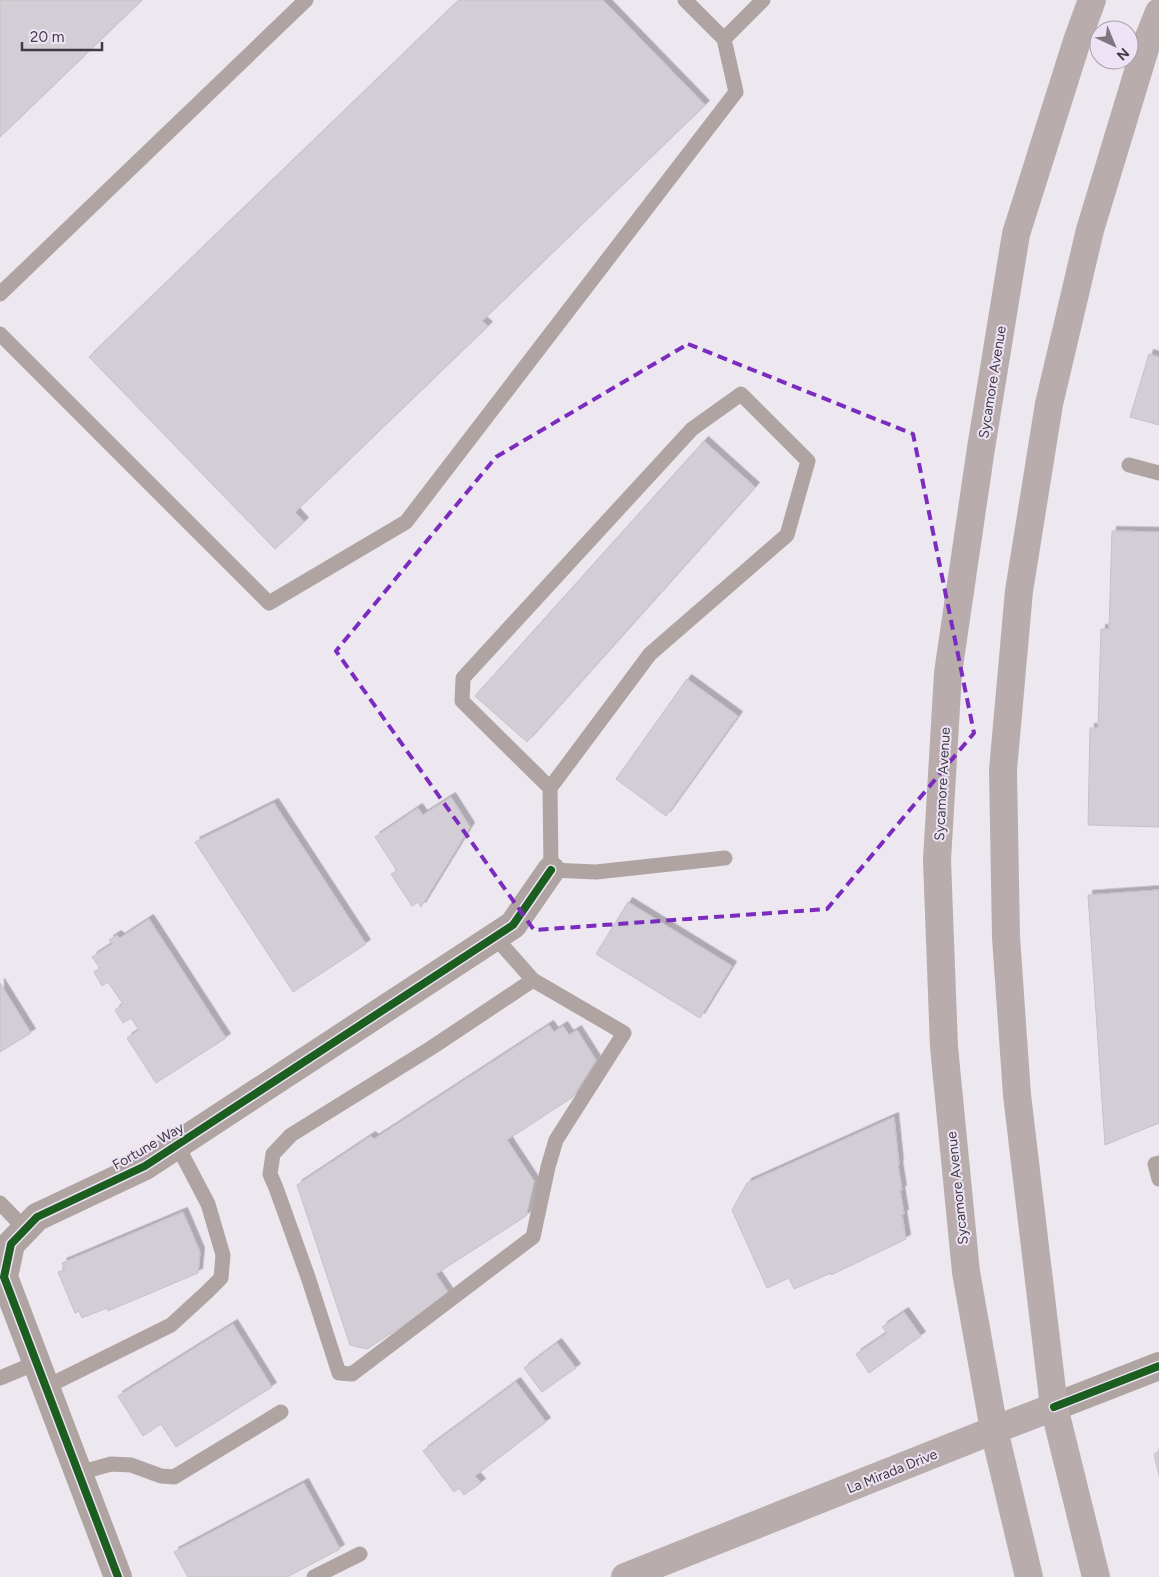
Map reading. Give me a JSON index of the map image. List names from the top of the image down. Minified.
{"streets":{"main road":["Sycamore Avenue","La Mirada Drive"],"street":["Fortune Way"]},"crossings":[["Sycamore Avenue","La Mirada Drive"]],"scale_bar":"20 m","north":"bottom right"}
